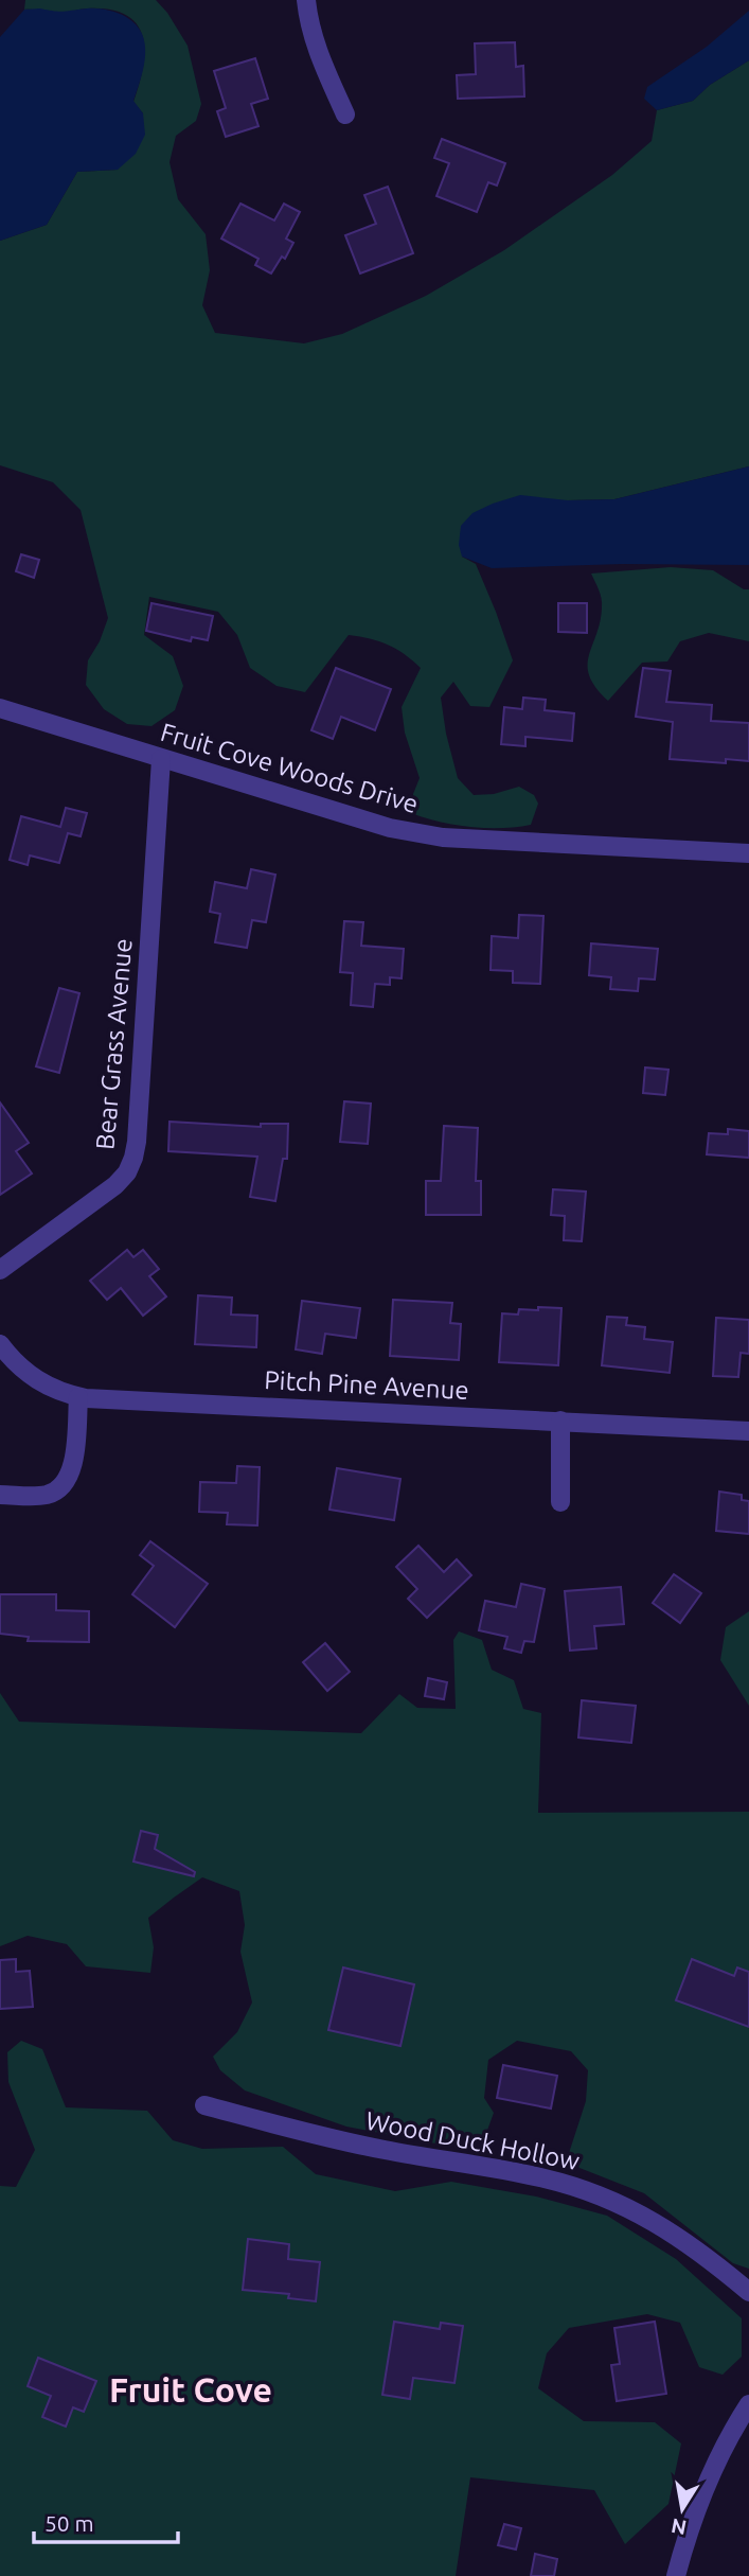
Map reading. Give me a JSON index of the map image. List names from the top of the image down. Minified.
{"streets":{"street":["Fruit Cove Woods Drive","Bear Grass Avenue","Pitch Pine Avenue","Wood Duck Hollow"]},"crossings":[["Fruit Cove Woods Drive","Bear Grass Avenue"]],"districts":["Fruit Cove"],"scale_bar":"50 m","north":"bottom"}
